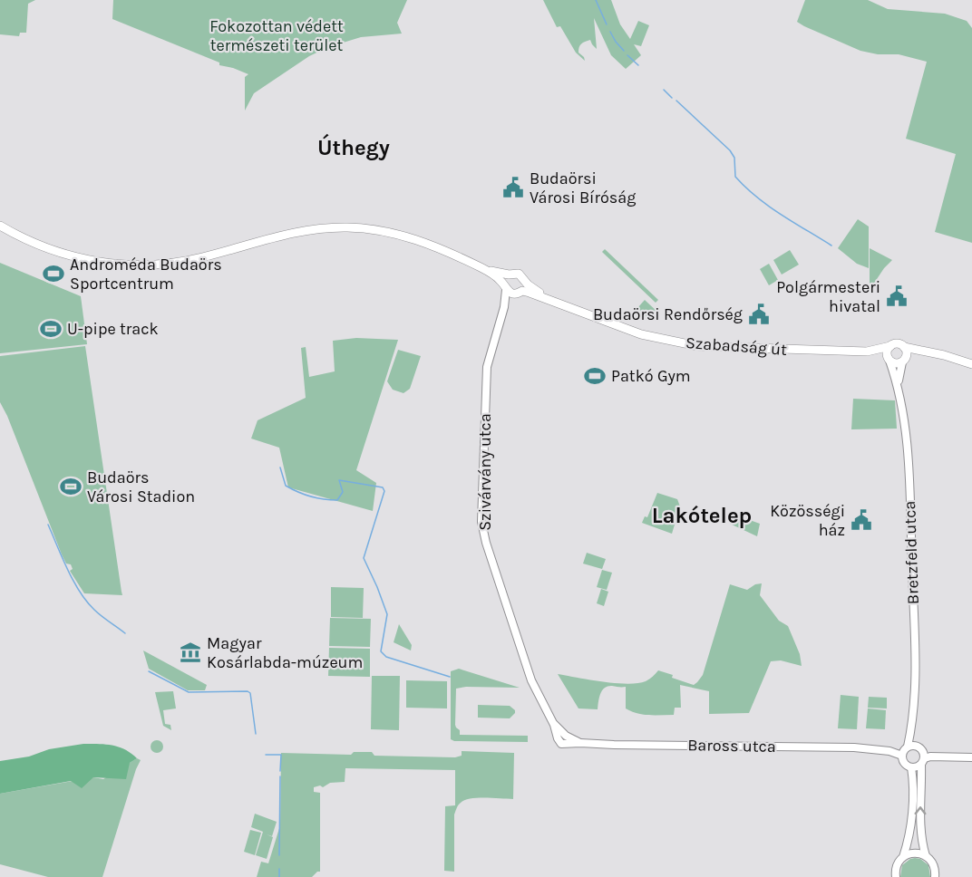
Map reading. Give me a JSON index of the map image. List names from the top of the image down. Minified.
{"streets":{"main road":["Szabadság út"],"street":["Szivárvány utca","Bretzfeld utca","Baross utca"]},"crossings":[["Szabadság út","Szivárvány utca"],["Szabadság út","Bretzfeld utca"],["Szivárvány utca","Baross utca"],["Bretzfeld utca","Baross utca"]],"districts":["Úthegy","Lakótelep"],"parks":["Fokozottan védett természeti terület"],"places":{"public building":["Budaörsi Városi Bíróság","Polgármesteri hivatal","Budaörsi Rendőrség","Közösségi ház"],"sports":["Androméda Budaörs Sportcentrum","U-pipe track","Patkó Gym","Budaörs Városi Stadion"],"museum":["Magyar Kosárlabda-múzeum"]}}
